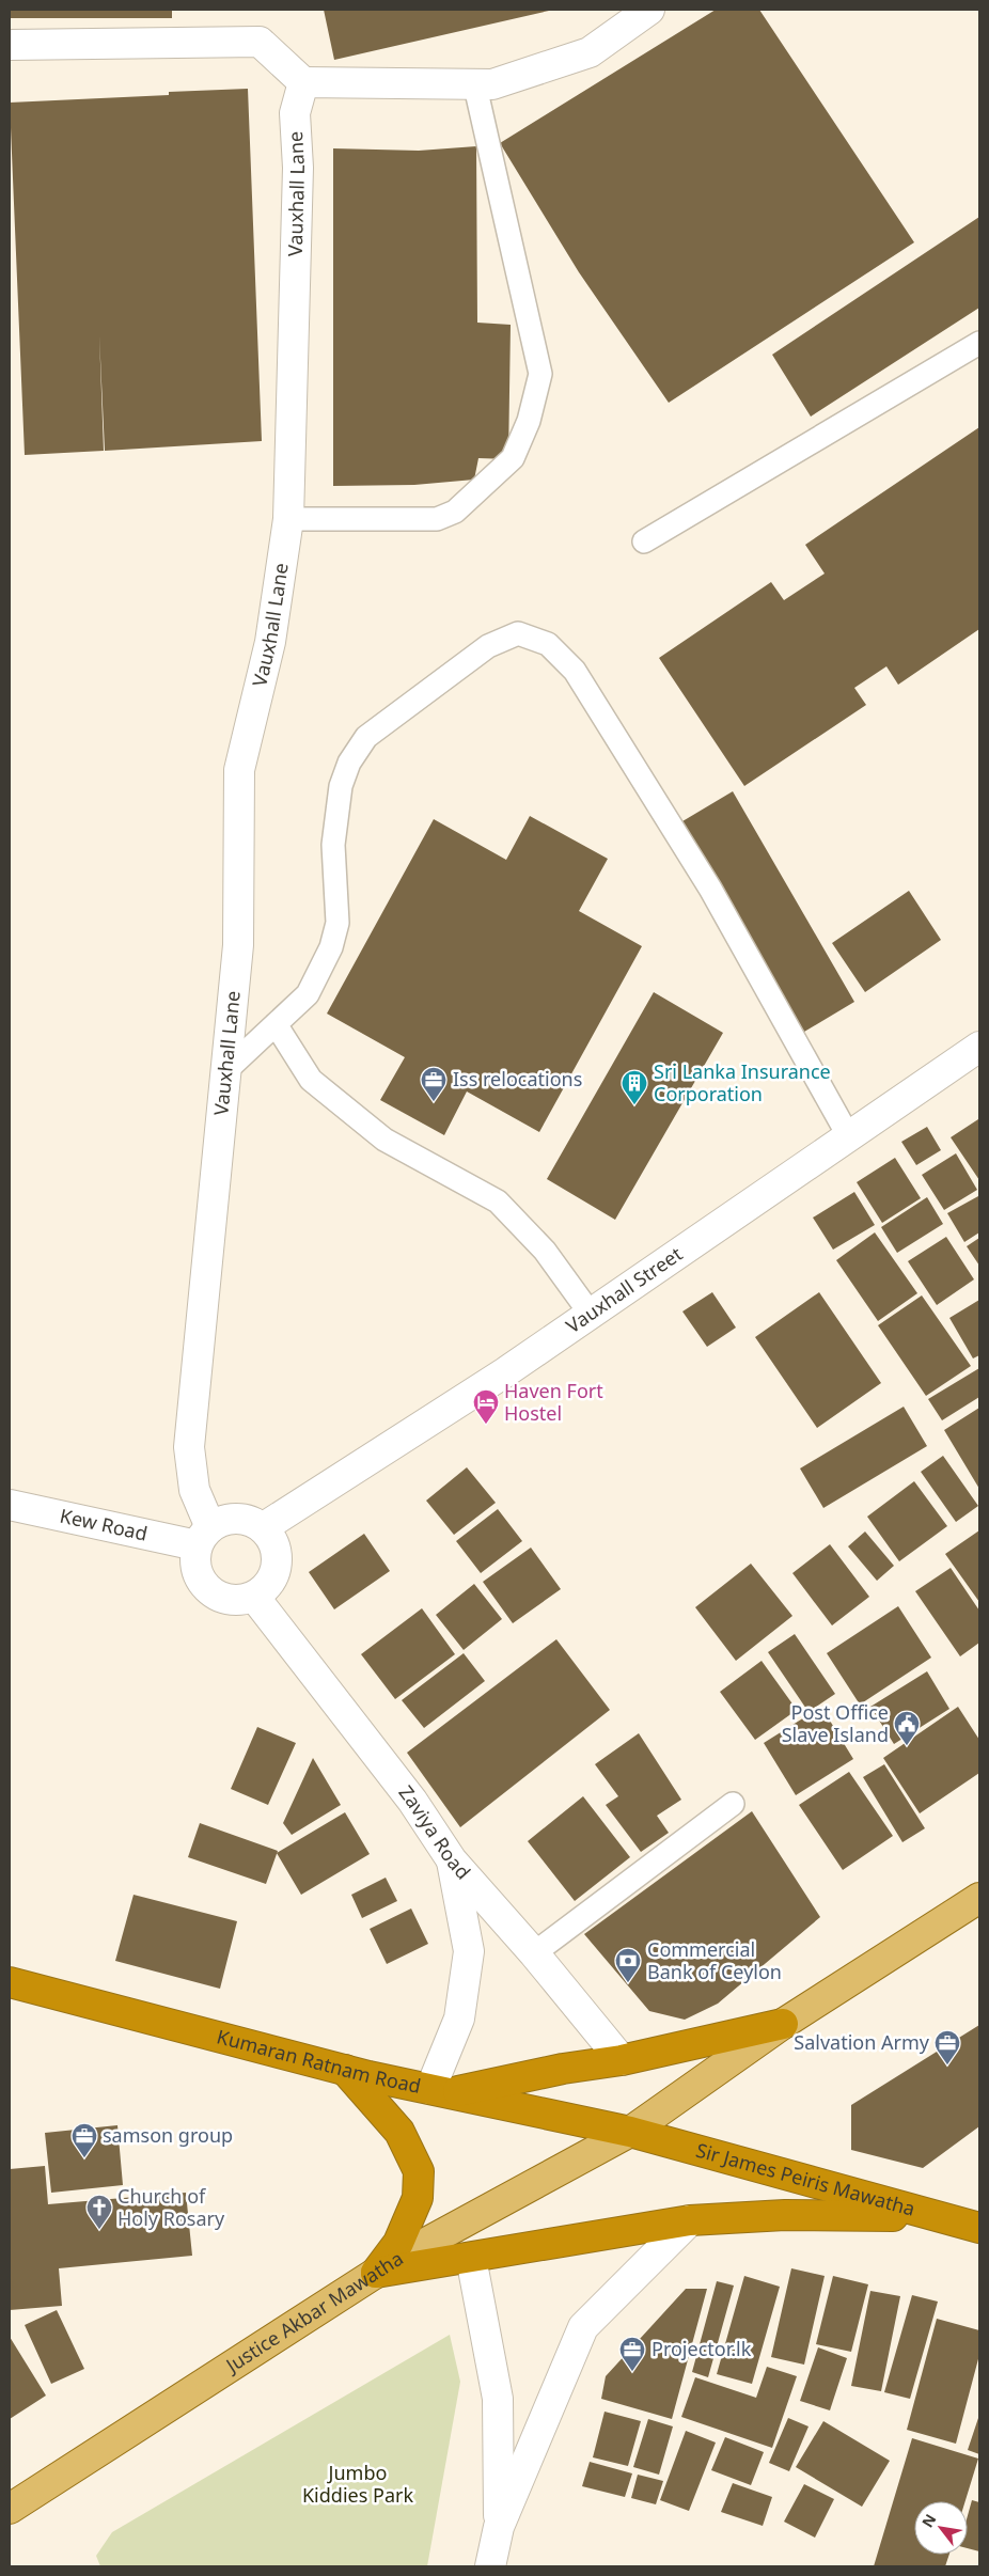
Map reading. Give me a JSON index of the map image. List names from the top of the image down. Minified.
{"streets":{"highway":["Kumaran Ratnam Road","Sir James Peiris Mawatha"],"main road":["Justice Akbar Mawatha"],"street":["Vauxhall Lane","Vauxhall Street","Kew Road","Zaviya Road"]},"crossings":[["Vauxhall Lane","Vauxhall Street"],["Vauxhall Lane","Kew Road"],["Vauxhall Lane","Zaviya Road"],["Vauxhall Street","Kew Road"],["Vauxhall Street","Zaviya Road"],["Kew Road","Zaviya Road"],["Kumaran Ratnam Road","Sir James Peiris Mawatha"],["Kumaran Ratnam Road","Justice Akbar Mawatha"],["Sir James Peiris Mawatha","Justice Akbar Mawatha"]],"parks":["Jumbo Kiddies Park"],"places":{"office":["Iss relocations","Salvation Army","samson group","Projector.lk"],"building":["Sri Lanka Insurance Corporation"],"hotel":["Haven Fort Hostel"],"public building":["Post Office Slave Island"],"bank":["Commercial Bank of Ceylon"],"church":["Church of Holy Rosary"]},"north":"top left"}
